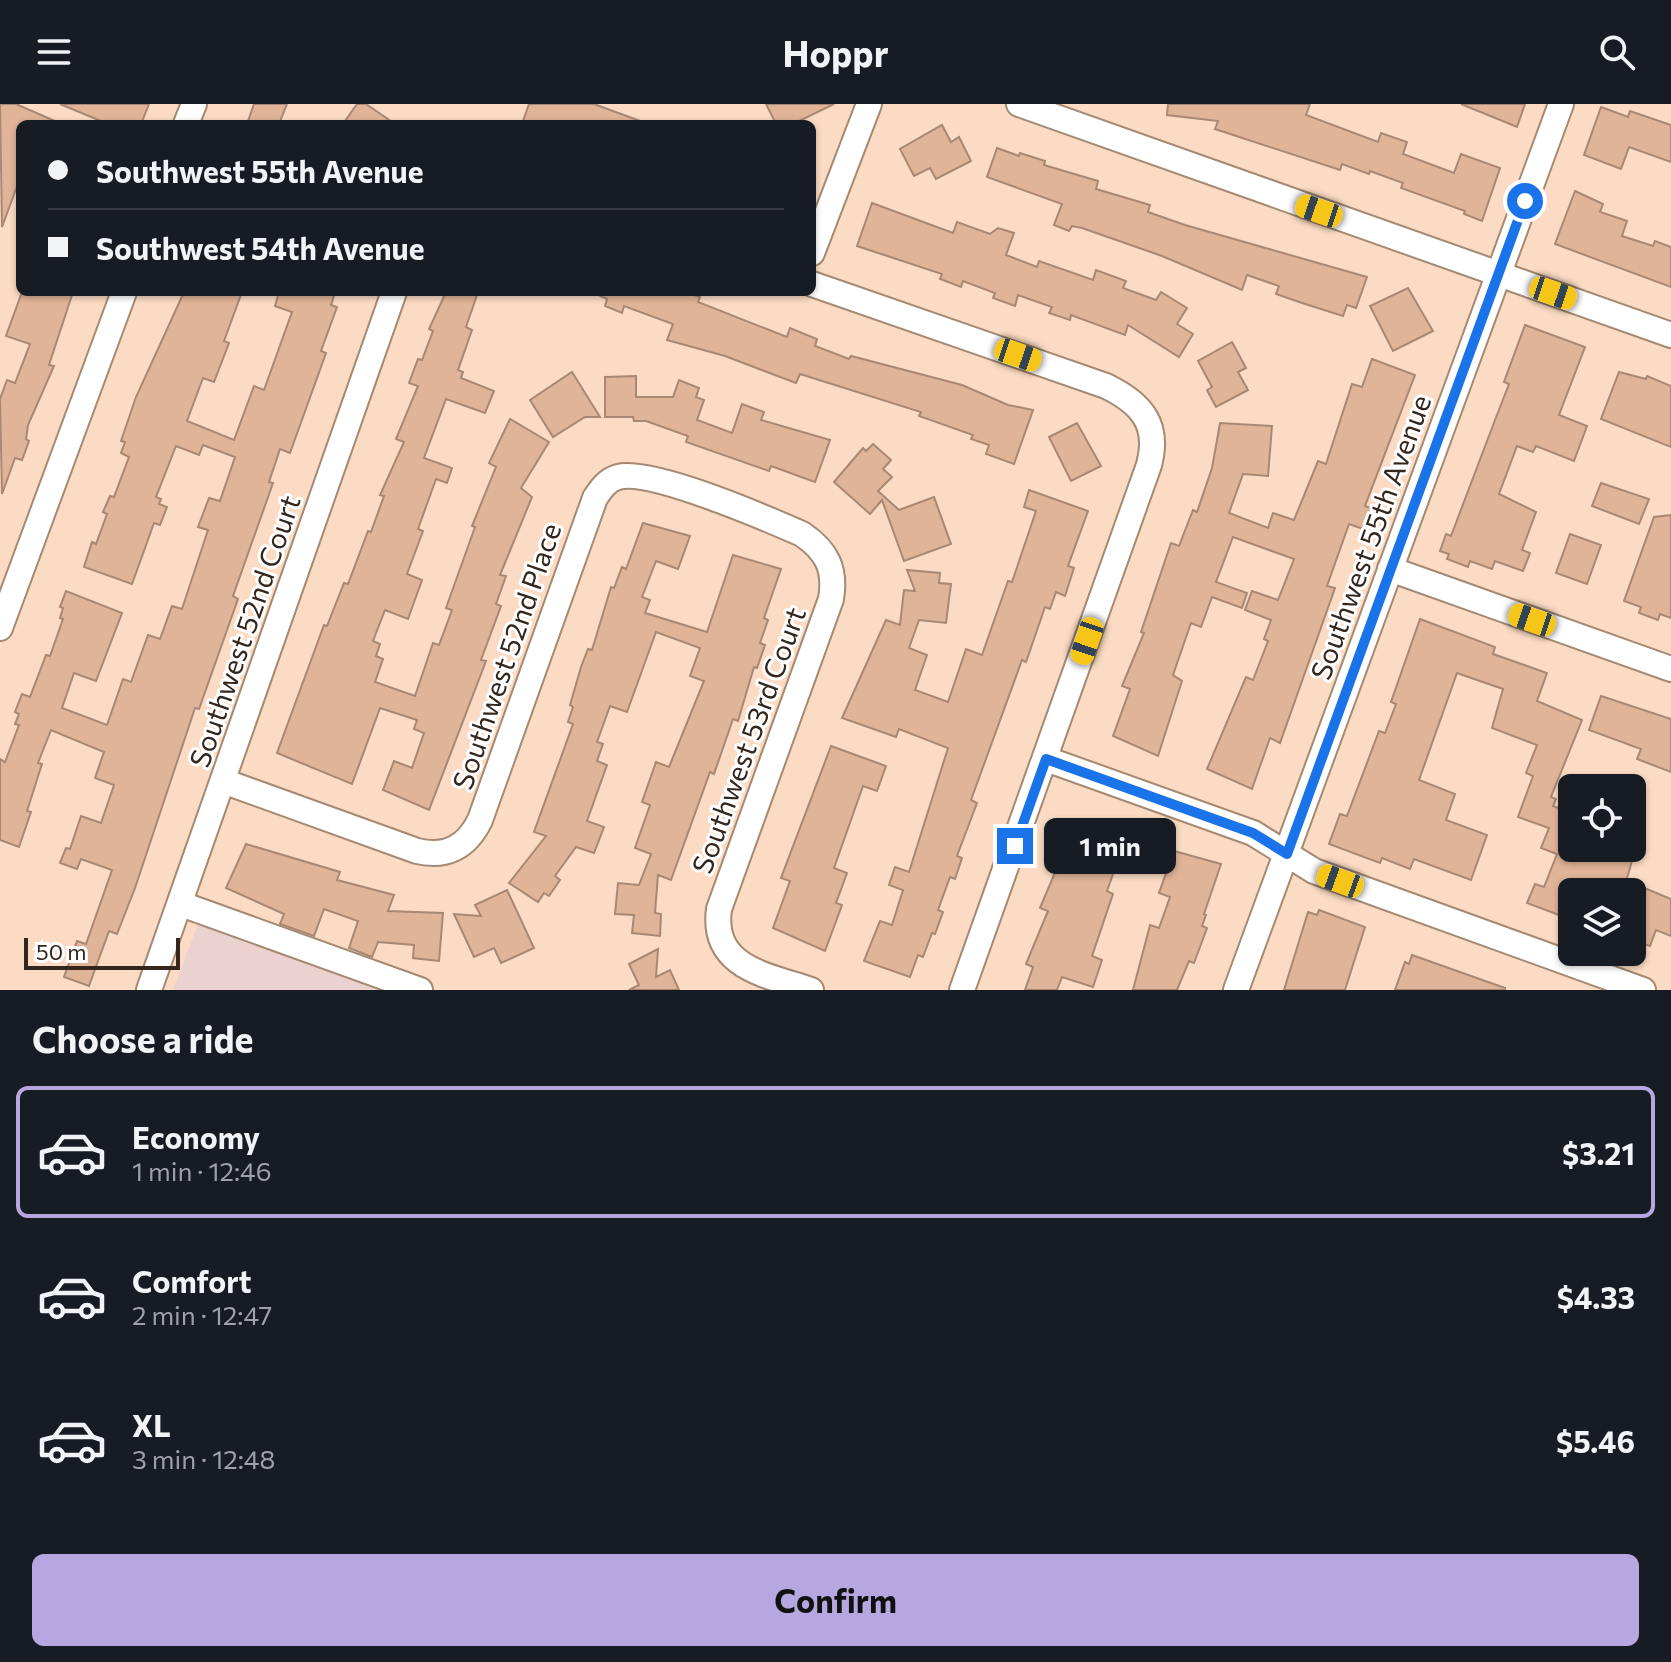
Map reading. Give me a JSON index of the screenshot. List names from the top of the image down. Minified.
{"streets":{"street":["Southwest 55th Avenue","Southwest 52nd Court","Southwest 52nd Place","Southwest 53rd Court"]},"crossings":[["Southwest 52nd Court","Southwest 52nd Place"],["Southwest 52nd Place","Southwest 53rd Court"]],"scale_bar":"50 m","page":{"header":"Hoppr","banner":["Southwest 55th Avenue","Southwest 54th Avenue"],"bubble":"1 min","scale":"50 m","heading":"Choose a ride","list":[{"name":"Economy","note":"1 min · 12:46","value":"$3.21"},{"name":"Comfort","note":"2 min · 12:47","value":"$4.33"},{"name":"XL","note":"3 min · 12:48","value":"$5.46"}],"buttons":"Confirm"}}
